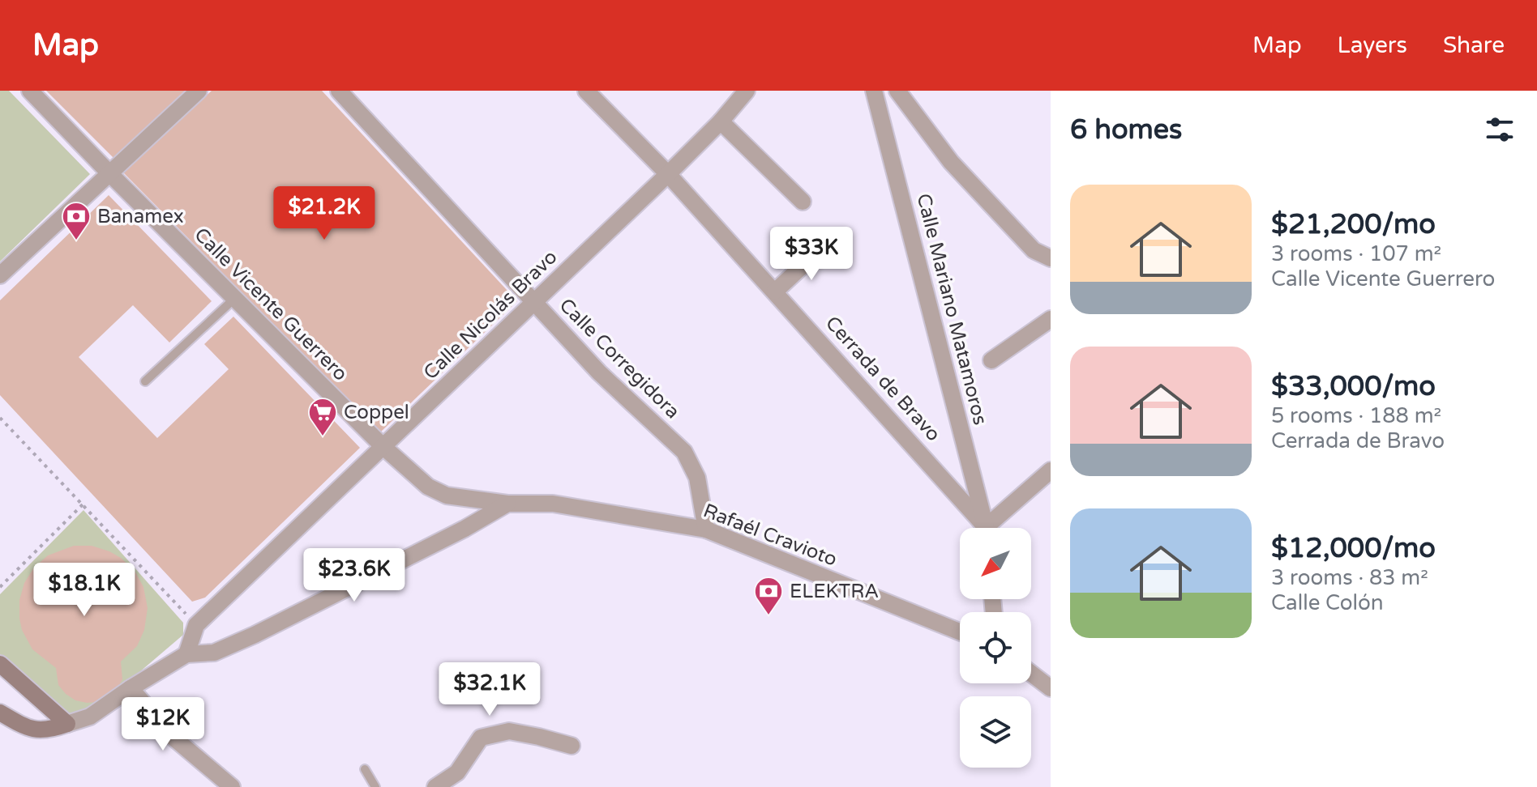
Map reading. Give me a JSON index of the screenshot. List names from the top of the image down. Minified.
{"streets":{"street":["Calle Vicente Guerrero","Calle Mariano Matamoros","Calle Nicolás Bravo","Calle Corregidora","Cerrada de Bravo","Rafaél Cravioto"]},"crossings":[["Calle Vicente Guerrero","Calle Nicolás Bravo"],["Calle Vicente Guerrero","Rafaél Cravioto"],["Calle Nicolás Bravo","Calle Corregidora"],["Calle Nicolás Bravo","Cerrada de Bravo"],["Calle Corregidora","Rafaél Cravioto"]],"places":{"bank":["Banamex","ELEKTRA"],"supermarket":["Coppel"]},"north":"bottom left","page":{"header":"Map","nav":["Map","Layers","Share"],"heading":"6 homes","list":[{"name":"$21,200/mo","note":"3 rooms · 107 m² · Calle Vicente Guerrero"},{"name":"$33,000/mo","note":"5 rooms · 188 m² · Cerrada de Bravo"},{"name":"$12,000/mo","note":"3 rooms · 83 m² · Calle Colón"}],"price":["$21.2K","$33K","$23.6K","$18.1K","$32.1K","$12K"]}}
